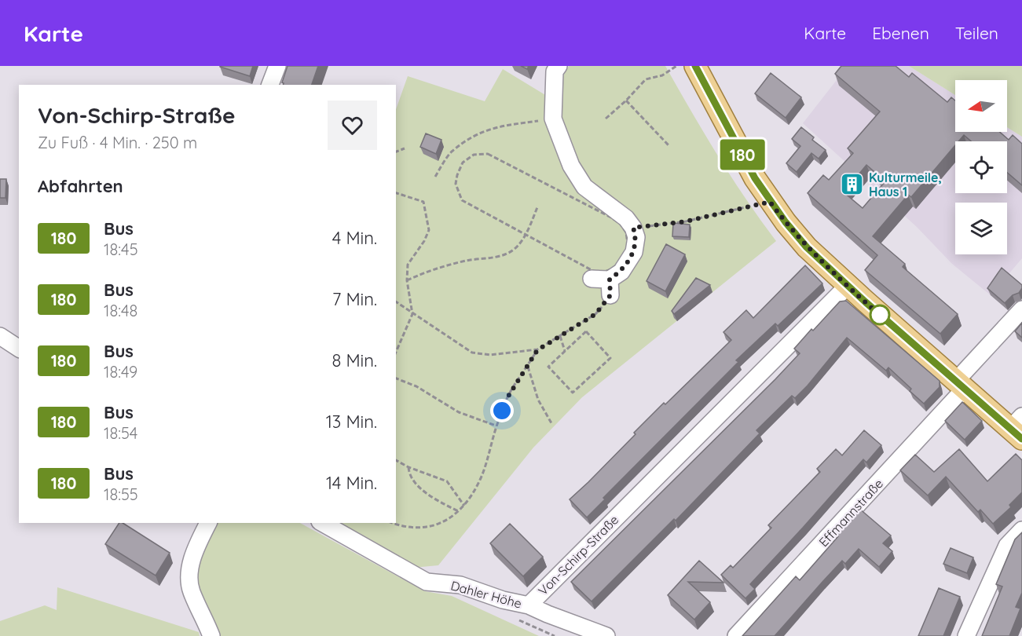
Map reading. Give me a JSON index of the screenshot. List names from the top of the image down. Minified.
{"streets":{"street":["Effmannstraße","Von-Schirp-Straße","Dahler Höhe"]},"crossings":[["Von-Schirp-Straße","Dahler Höhe"]],"places":{"building":["Kulturmeile, Haus 1"]},"lines":["bus line 180"],"north":"left","page":{"header":"Karte","nav":["Karte","Ebenen","Teilen"],"on_map":"180","heading":[["Von-Schirp-Straße","Zu Fuß · 4 Min. · 250 m"],"Abfahrten"],"list":[{"mark":"180","name":"Bus","note":"18:45","value":"4 Min."},{"mark":"180","name":"Bus","note":"18:48","value":"7 Min."},{"mark":"180","name":"Bus","note":"18:49","value":"8 Min."},{"mark":"180","name":"Bus","note":"18:54","value":"13 Min."},{"mark":"180","name":"Bus","note":"18:55","value":"14 Min."}]}}
